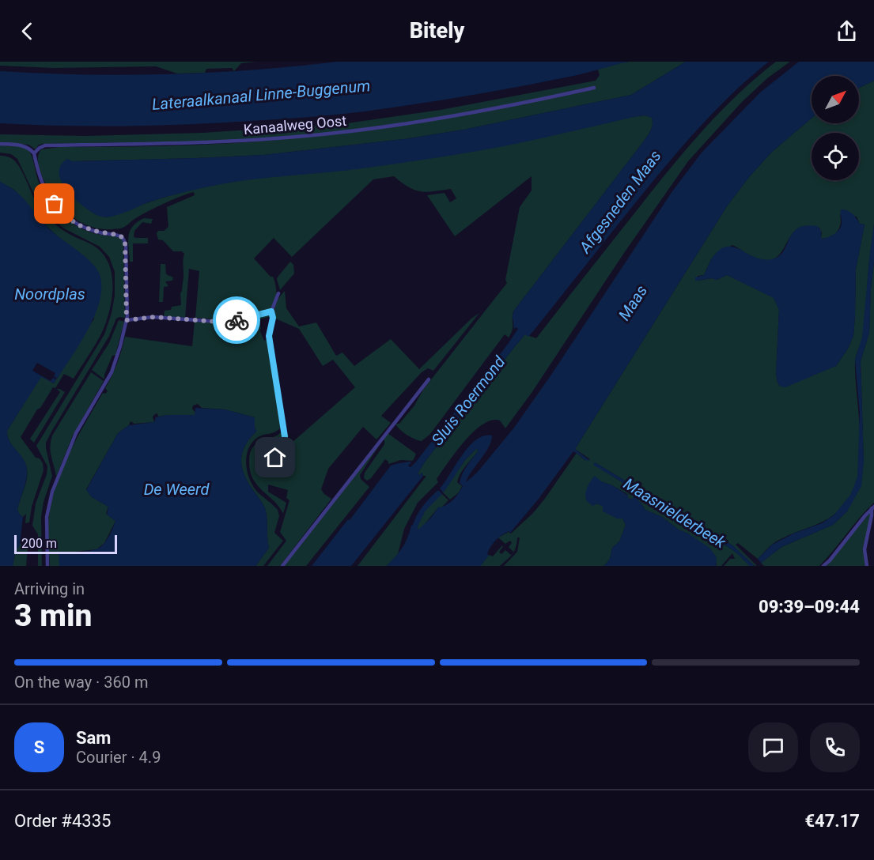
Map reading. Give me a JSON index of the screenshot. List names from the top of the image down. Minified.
{"streets":{"street":["Kanaalweg Oost"]},"water":["Lateraalkanaal Linne-Buggenum","Afgesneden Maas","Noordplas","Maas","Sluis Roermond","De Weerd","Maasnielderbeek"],"scale_bar":"200 m","north":"top right","page":{"header":"Bitely","scale":"200 m","heading":["3 min","Arriving in","09:39–09:44"],"panel":["Sam","Courier · 4.9","Order #4335","€47.17"],"bar":"On the way · 360 m","round":"S"}}
